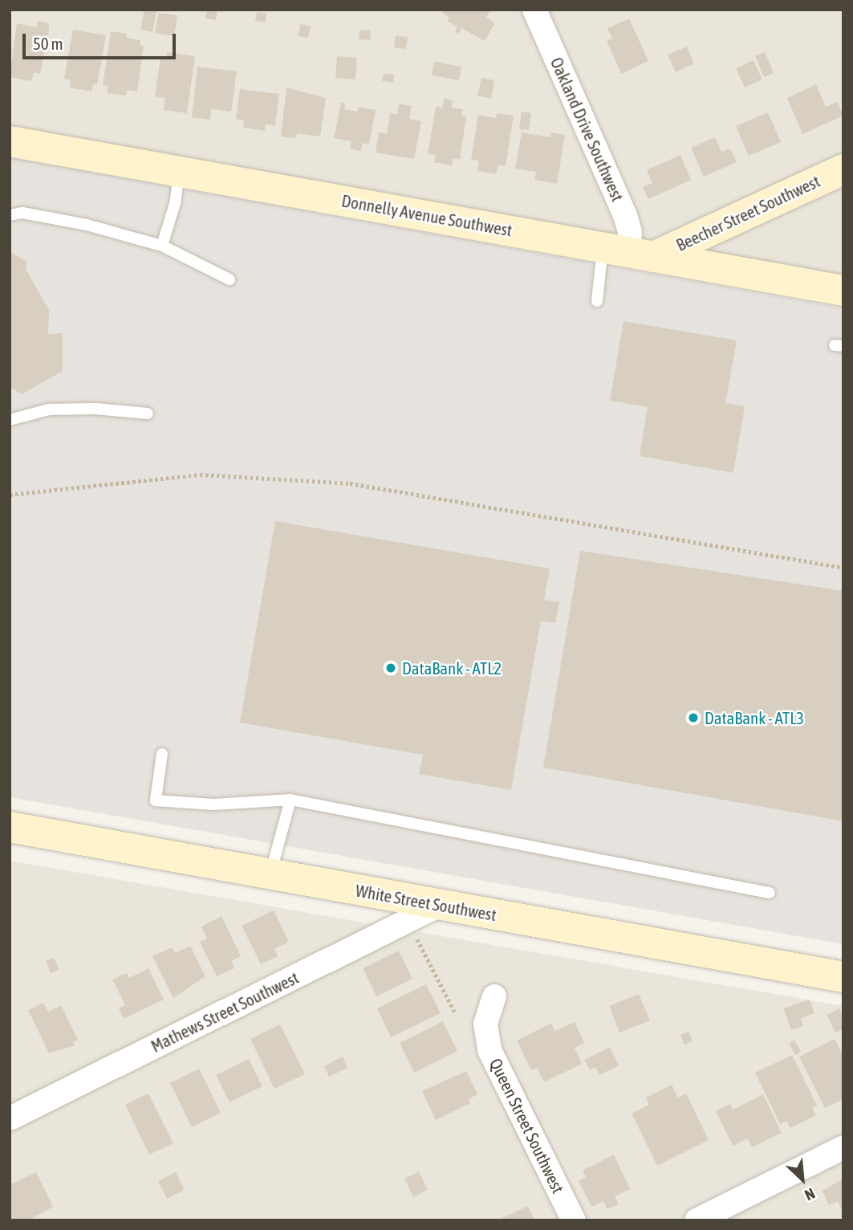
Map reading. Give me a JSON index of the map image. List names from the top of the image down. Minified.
{"streets":{"street":["Oakland Drive Southwest","Beecher Street Southwest","Donnelly Avenue Southwest","White Street Southwest","Mathews Street Southwest","Queen Street Southwest"]},"crossings":[["Oakland Drive Southwest","Beecher Street Southwest"],["Oakland Drive Southwest","Donnelly Avenue Southwest"],["Beecher Street Southwest","Donnelly Avenue Southwest"],["White Street Southwest","Mathews Street Southwest"]],"places":["DataBank - ATL2","DataBank - ATL3"],"scale_bar":"50 m","north":"bottom right"}
